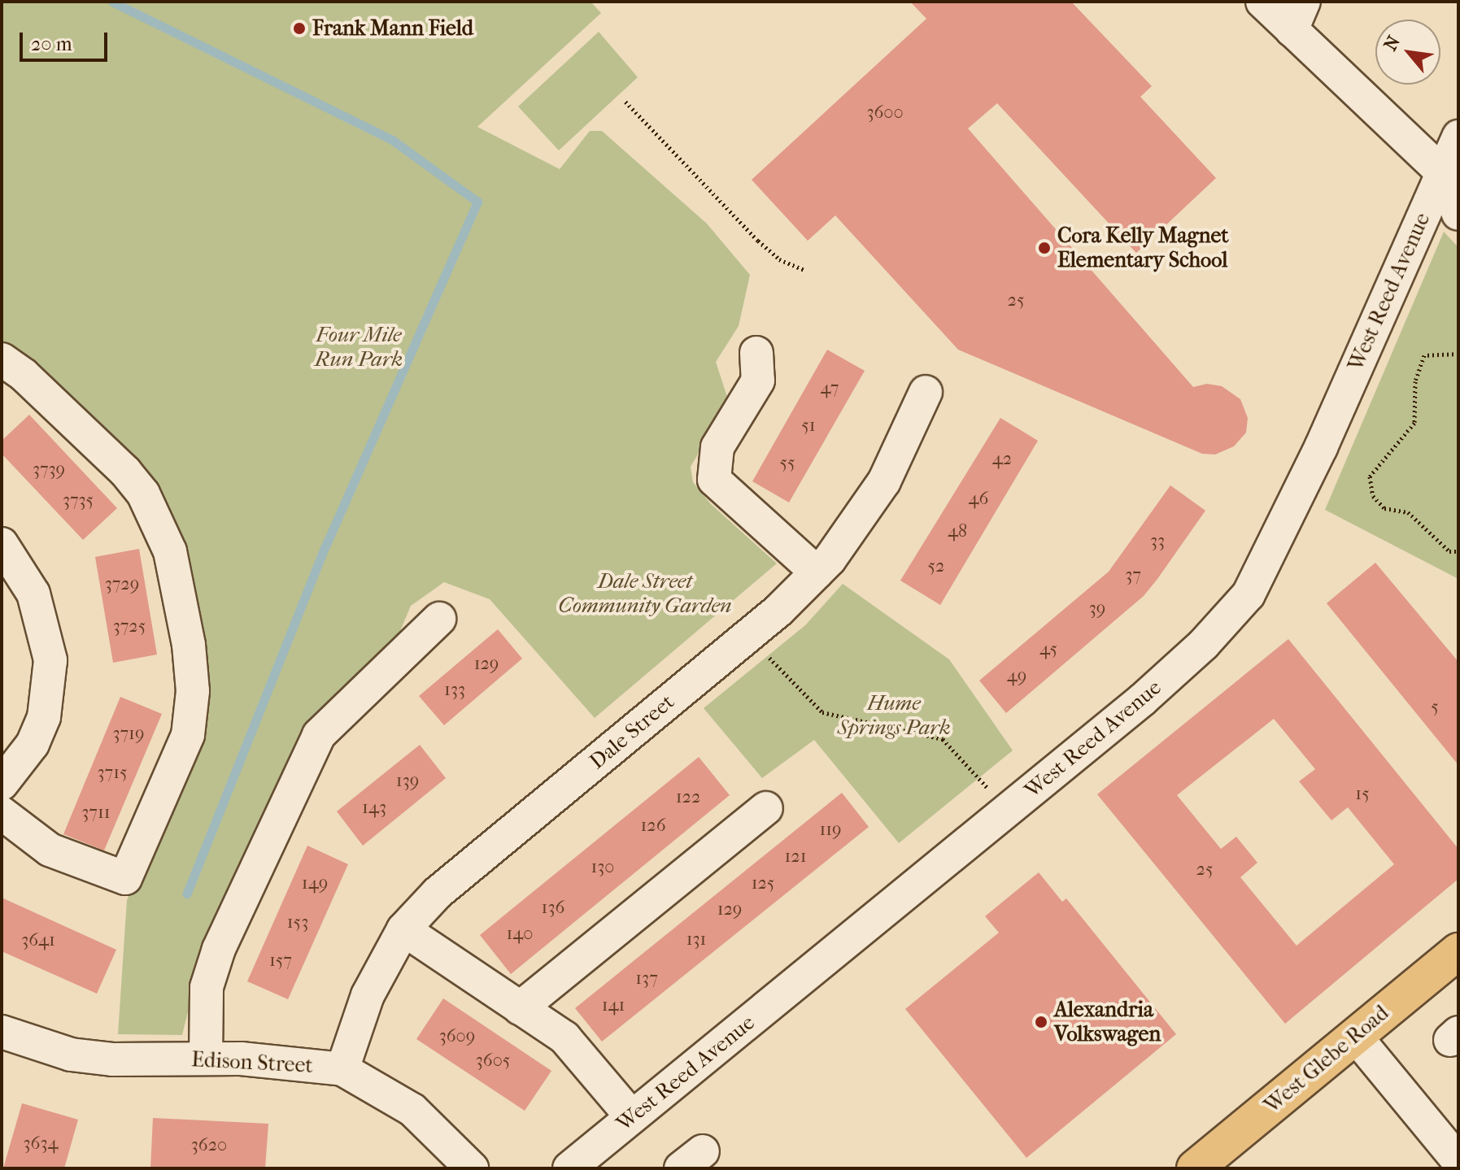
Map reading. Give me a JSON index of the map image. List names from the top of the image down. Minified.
{"streets":{"main road":["West Glebe Road"],"street":["West Reed Avenue","Dale Street","Edison Street"]},"crossings":[["Dale Street","Edison Street"]],"parks":["Four Mile Run Park","Dale Street Community Garden","Hume Springs Park"],"places":["Frank Mann Field","Cora Kelly Magnet Elementary School","Alexandria Volkswagen"],"house_numbers":["3600","25","47","51","42","55","3739","46","3735","48","33","52","37","3729","39","3725","45","129","49","133","5","3719","3715","139","15","122","143","3711","126","119","121","130","25","149","125","136","129","153","140","131","3641","157","137","141","3609","3605","3634","3620"],"scale_bar":"20 m","north":"top left"}
